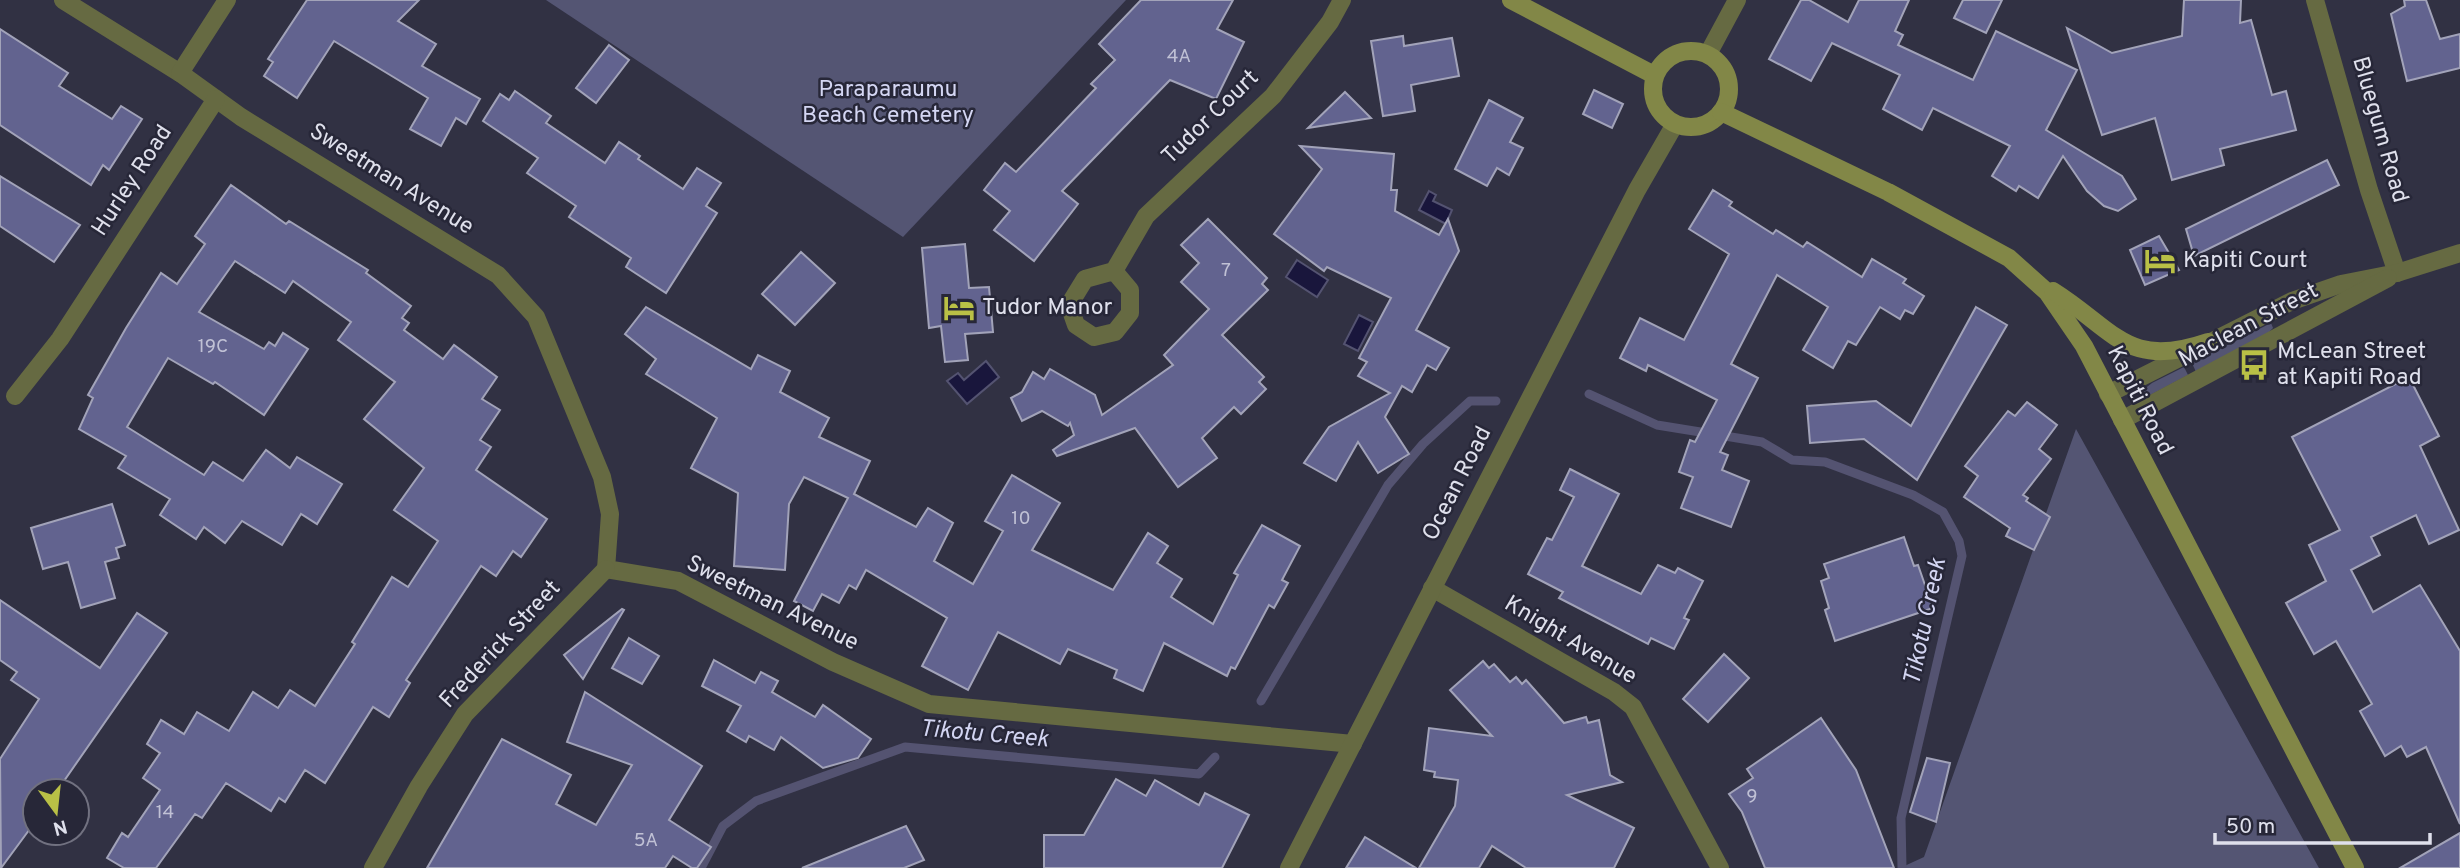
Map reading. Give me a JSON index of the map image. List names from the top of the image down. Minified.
{"streets":{"main road":["Kapiti Road"],"street":["Tudor Court","Bluegum Road","Sweetman Avenue","Hurley Road","Maclean Street","Ocean Road","Knight Avenue","Frederick Street"]},"crossings":[["Bluegum Road","Maclean Street"],["Sweetman Avenue","Hurley Road"],["Sweetman Avenue","Ocean Road"],["Sweetman Avenue","Frederick Street"],["Maclean Street","Kapiti Road"],["Kapiti Road","Ocean Road"],["Ocean Road","Knight Avenue"]],"water":["Tikotu Creek"],"parks":["Paraparaumu Beach Cemetery"],"places":{"hotel":["Kapiti Court","Tudor Manor"],"bus stop":["McLean Street at Kapiti Road"]},"house_numbers":["4A","7","19C","10","9","14","5A"],"scale_bar":"50 m","north":"bottom"}
